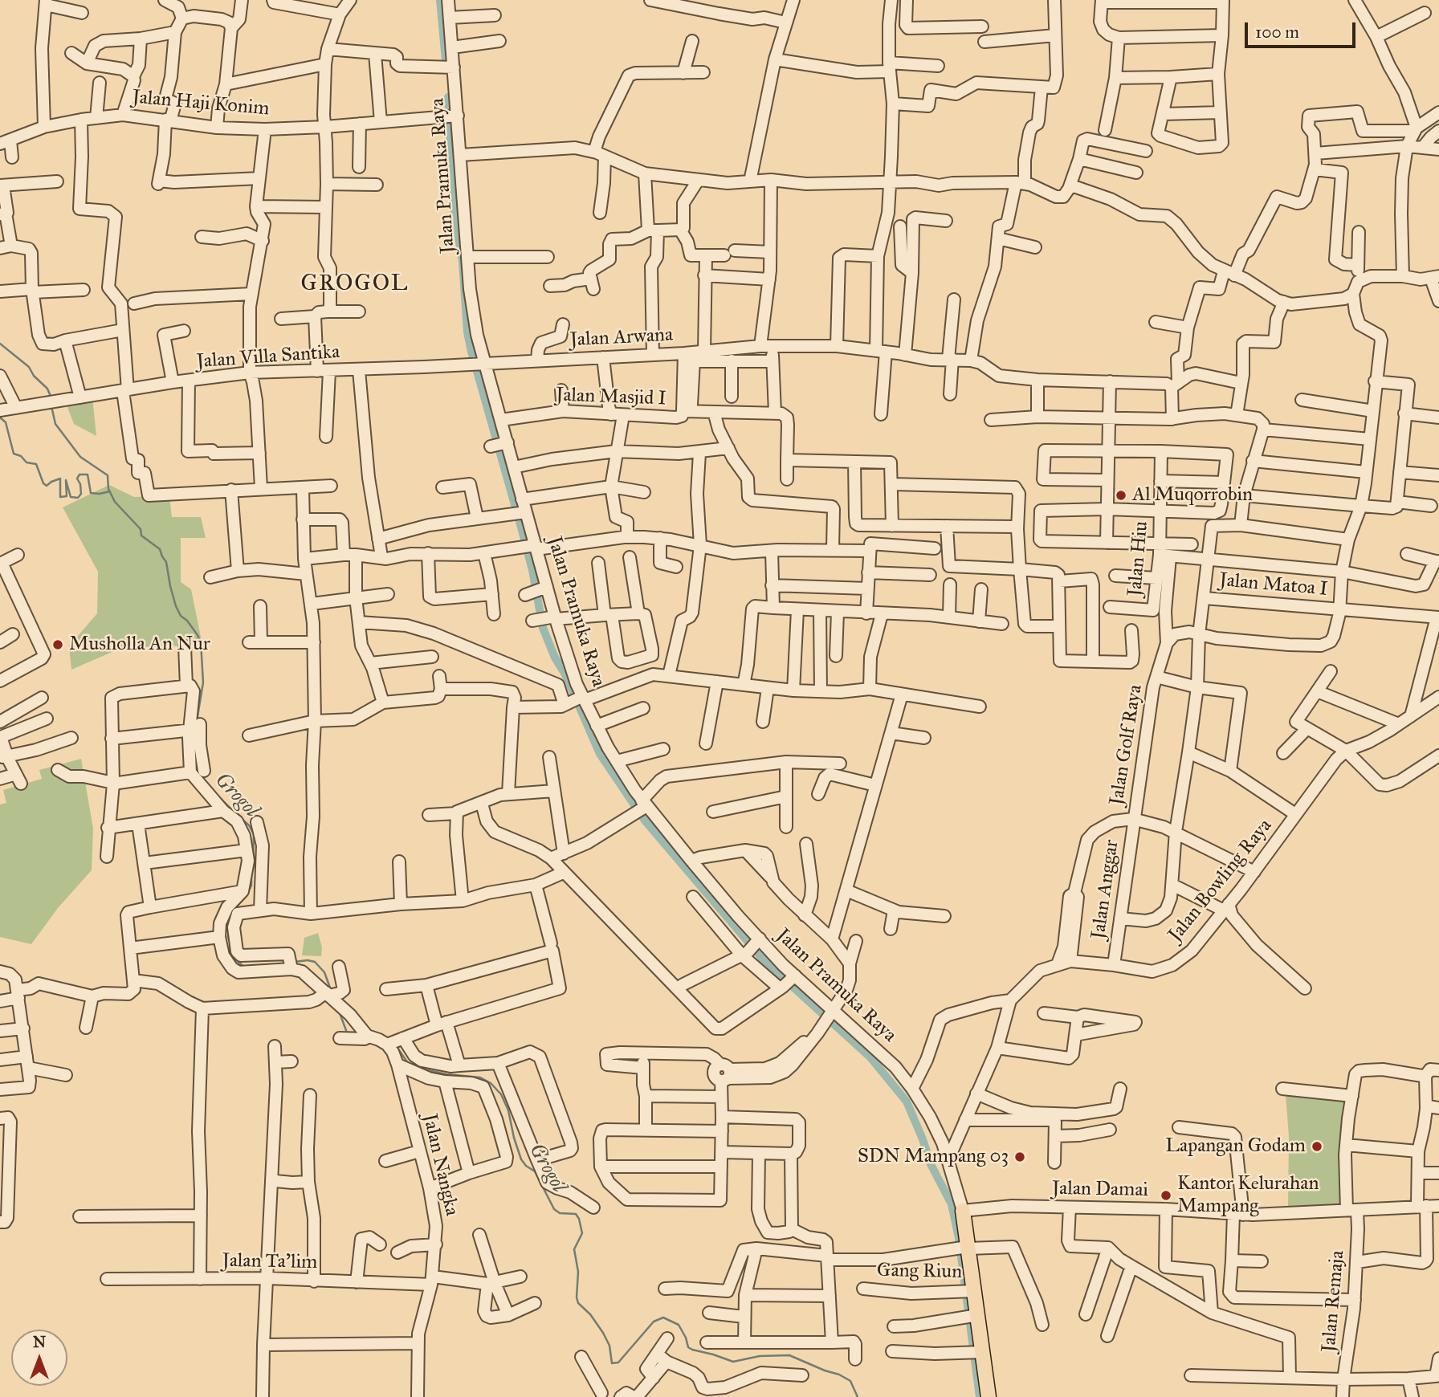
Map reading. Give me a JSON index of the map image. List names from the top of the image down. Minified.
{"streets":{"street":["Jalan Haji Konim","Jalan Pramuka Raya","Jalan Arwana","Jalan Villa Santika","Jalan Masjid I","Jalan Hiu","Jalan Matoa I","Jalan Golf Raya","Jalan Bowling Raya","Jalan Anggar","Jalan Nangka","Jalan Damai","Jalan Ta'lim","Gang Riun","Jalan Remaja"]},"crossings":[["Jalan Haji Konim","Jalan Pramuka Raya"],["Jalan Pramuka Raya","Jalan Arwana"],["Jalan Pramuka Raya","Jalan Villa Santika"],["Jalan Pramuka Raya","Jalan Masjid I"],["Jalan Pramuka Raya","Jalan Damai"],["Jalan Arwana","Jalan Villa Santika"],["Jalan Golf Raya","Jalan Bowling Raya"],["Jalan Golf Raya","Jalan Anggar"],["Jalan Bowling Raya","Jalan Anggar"],["Jalan Nangka","Jalan Ta'lim"],["Jalan Damai","Jalan Remaja"]],"districts":["GROGOL"],"water":["Grogol"],"places":["Al Muqorrobin","Musholla An Nur","Lapangan Godam","SDN Mampang 03","Kantor Kelurahan Mampang"],"scale_bar":"100 m","north":"top"}
